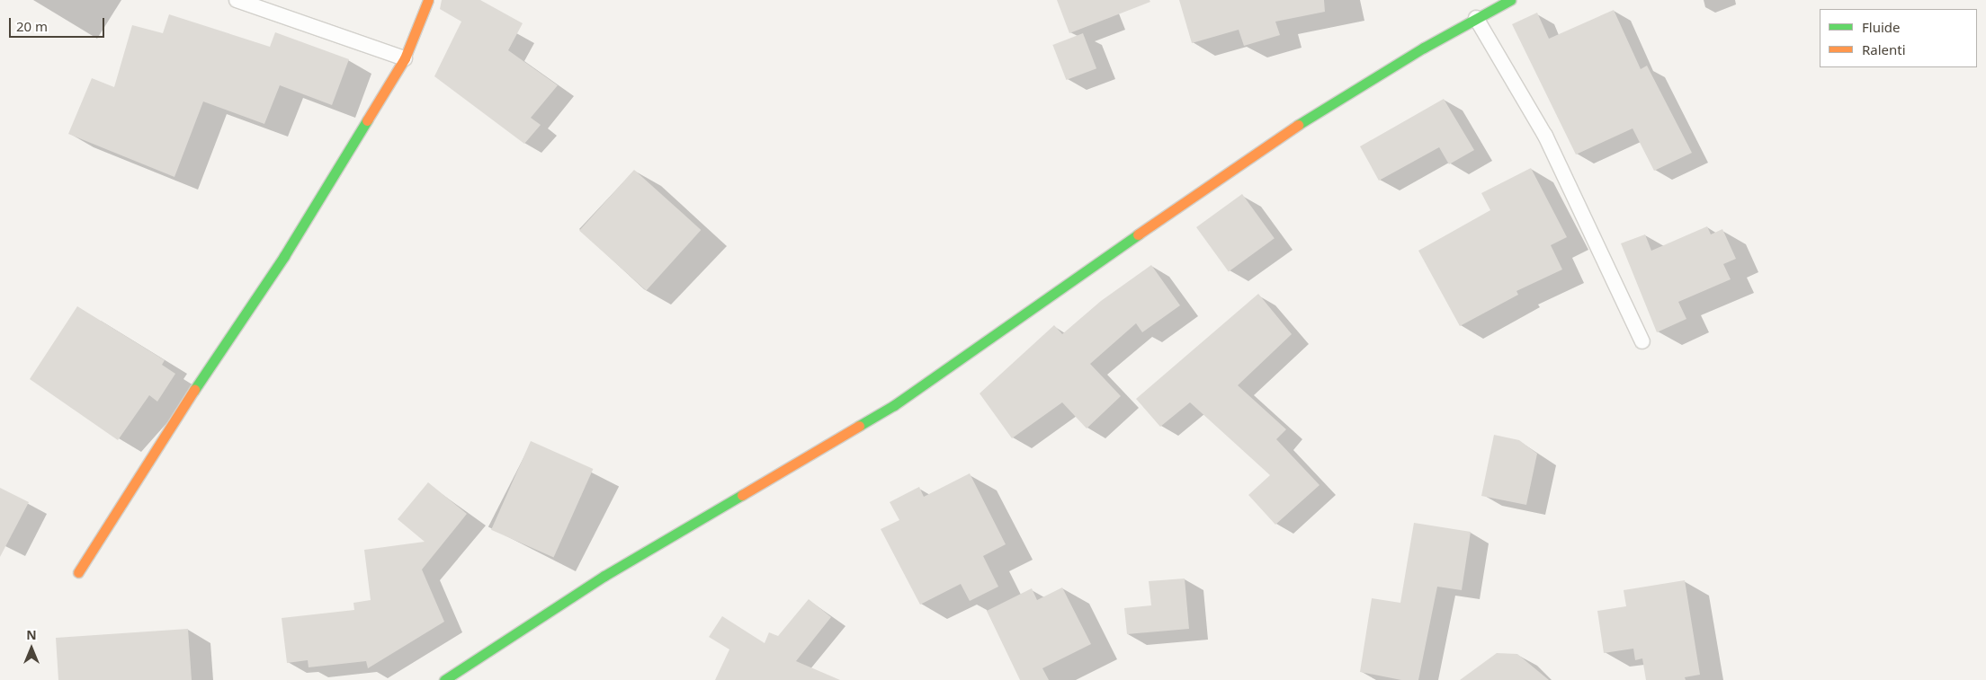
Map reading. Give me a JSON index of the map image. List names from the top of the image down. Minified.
{"legend":["Fluide","Ralenti"],"scale_bar":"20 m","north":"top"}
